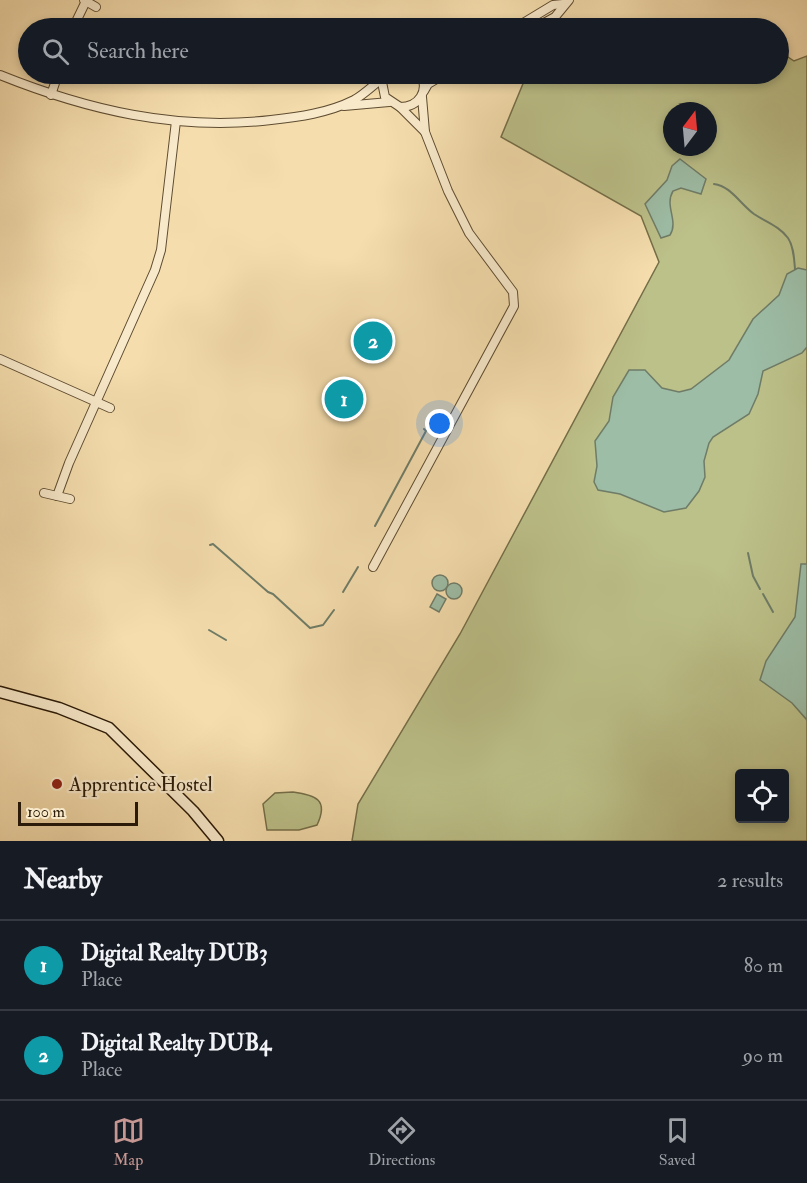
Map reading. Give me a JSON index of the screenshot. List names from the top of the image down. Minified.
{"places":["Apprentice Hostel"],"scale_bar":"100 m","north":"top","page":{"search":"Search here","pins":["2","1"],"scale":"100 m","heading":["Nearby","2 results"],"list":[{"mark":"1","name":"Digital Realty DUB3","note":"Place","value":"80 m"},{"mark":"2","name":"Digital Realty DUB4","note":"Place","value":"90 m"}],"nav":["Map","Directions","Saved"]}}
